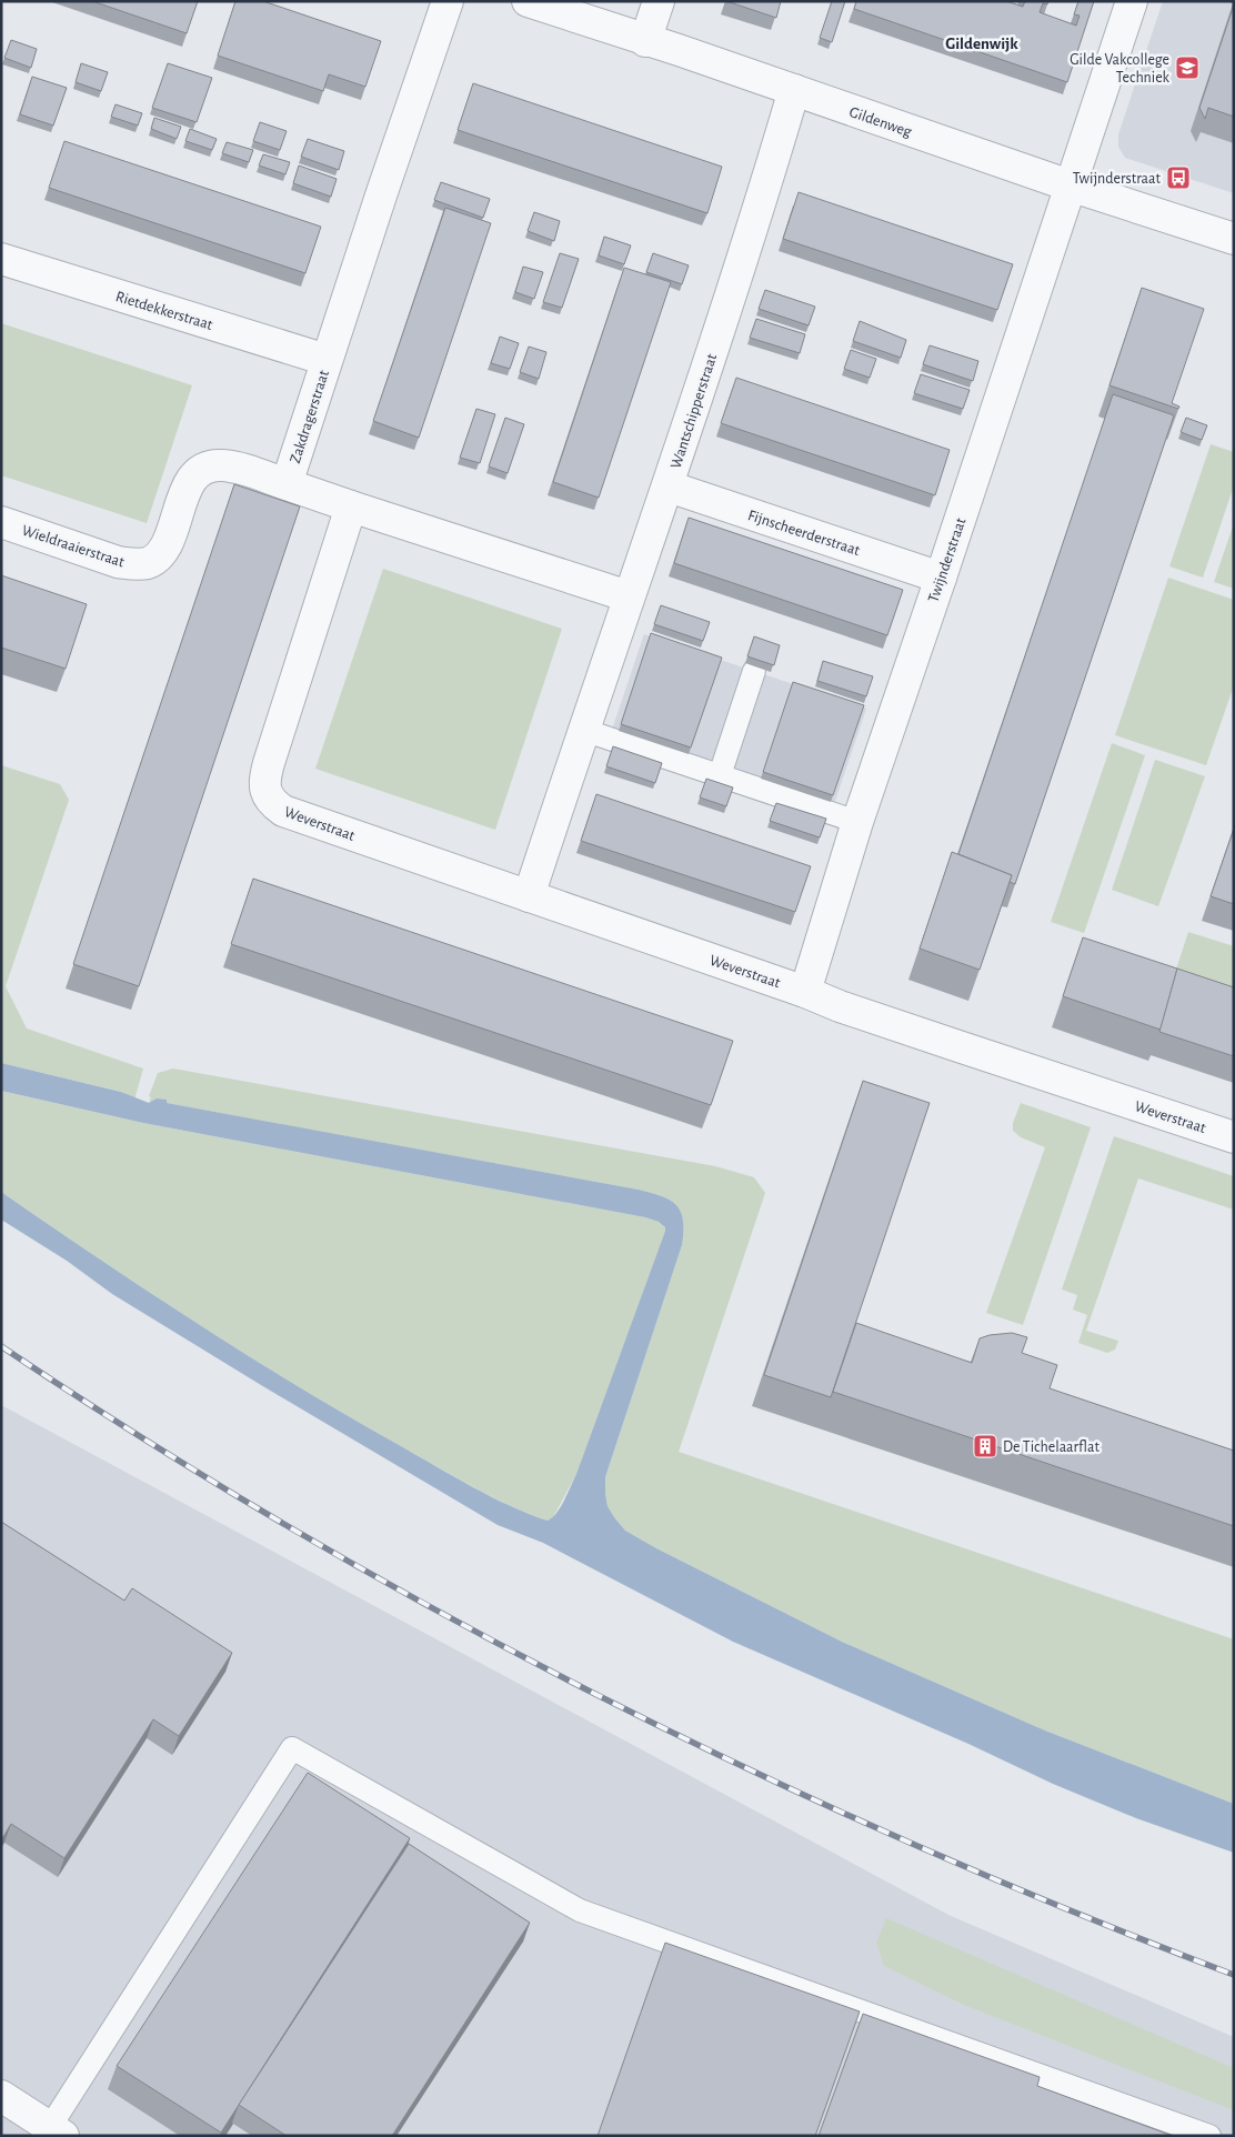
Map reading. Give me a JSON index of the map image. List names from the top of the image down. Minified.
{"streets":{"street":["Gildenweg","Rietdekkerstraat","Wantschipperstraat","Zakdragerstraat","Fijnscheerderstraat","Wieldraaierstraat","Twijnderstraat","Weverstraat"]},"crossings":[["Gildenweg","Wantschipperstraat"],["Gildenweg","Twijnderstraat"],["Rietdekkerstraat","Zakdragerstraat"],["Wantschipperstraat","Fijnscheerderstraat"],["Wantschipperstraat","Weverstraat"],["Zakdragerstraat","Wieldraaierstraat"],["Fijnscheerderstraat","Twijnderstraat"],["Twijnderstraat","Weverstraat"]],"districts":["Gildenwijk"],"places":{"school or university":["Gilde Vakcollege Techniek"],"bus stop":["Twijnderstraat"],"building":["De Tichelaarflat"]}}
